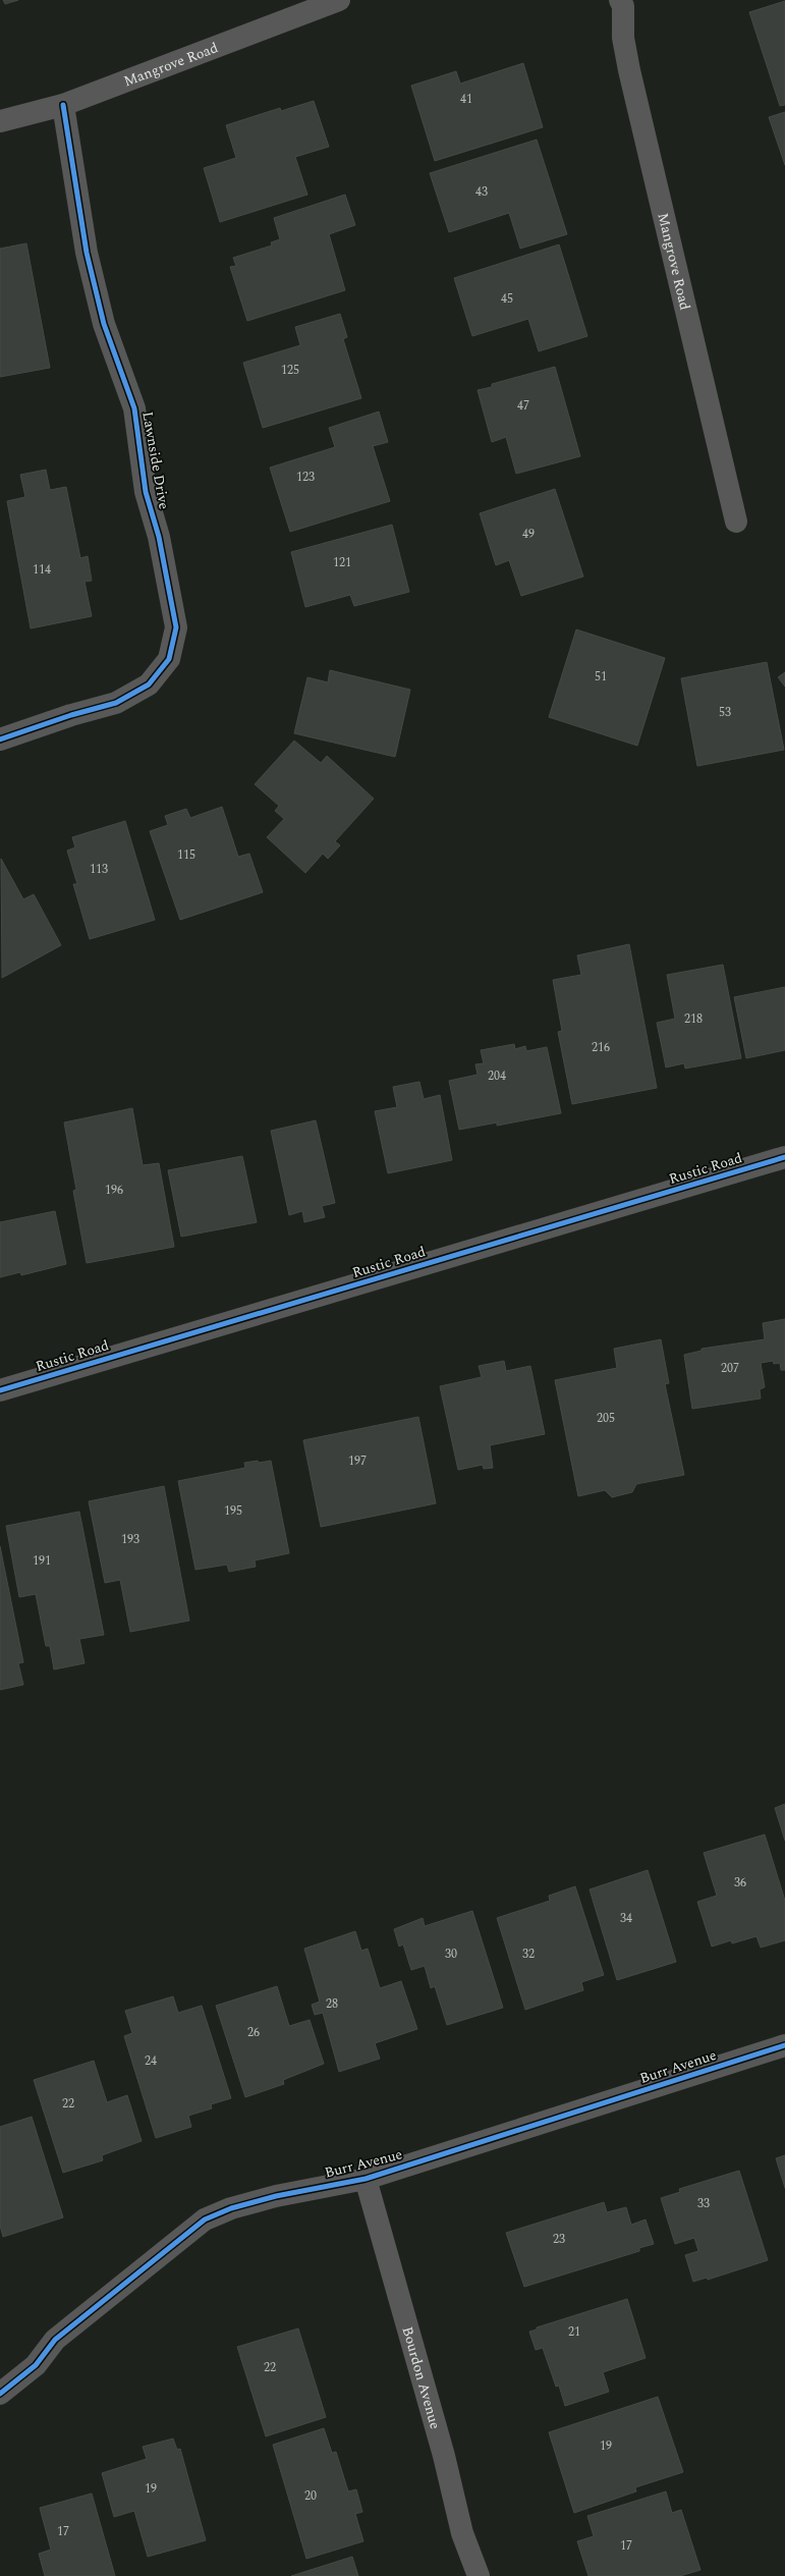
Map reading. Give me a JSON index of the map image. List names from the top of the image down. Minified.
{"streets":{"street":["Mangrove Road","Lawnside Drive","Rustic Road","Burr Avenue","Bourdon Avenue"]},"crossings":[["Mangrove Road","Lawnside Drive"],["Burr Avenue","Bourdon Avenue"]],"house_numbers":["41","43","45","125","47","123","49","121","114","51","53","115","113","218","216","204","196","207","205","197","195","193","191","36","34","30","32","28","26","24","22","33","23","21","22","19","19","20","17","17"]}
